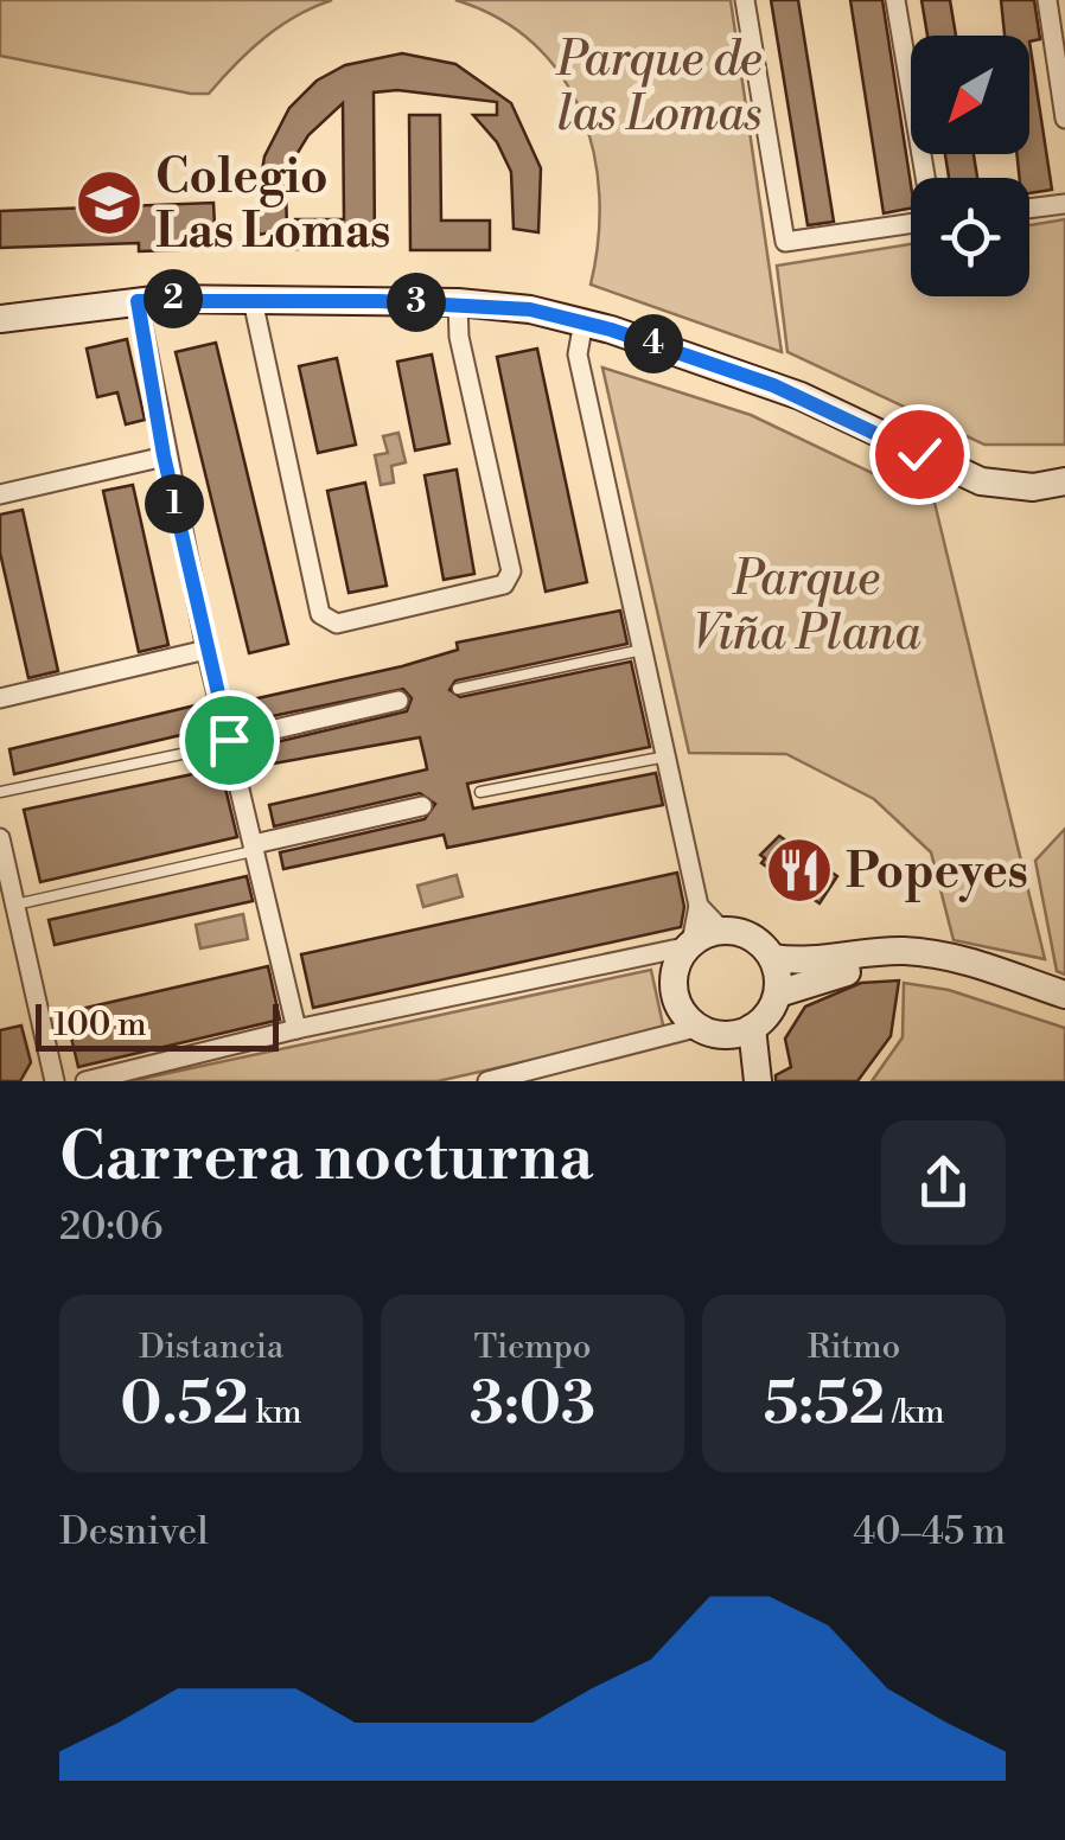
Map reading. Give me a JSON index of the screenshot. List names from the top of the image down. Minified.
{"parks":["Parque de las Lomas","Parque Viña Plana"],"places":{"school or university":["Colegio Las Lomas"],"restaurant":["Popeyes"]},"scale_bar":"100 m","north":"bottom left","page":{"pins":["2","3","4","1"],"scale":"100 m","heading":["Carrera nocturna","20:06"],"stats":[["Distancia","0.52 km"],["Tiempo","3:03"],["Ritmo","5:52 /km"]],"chart":["Desnivel","40–45 m"]}}
